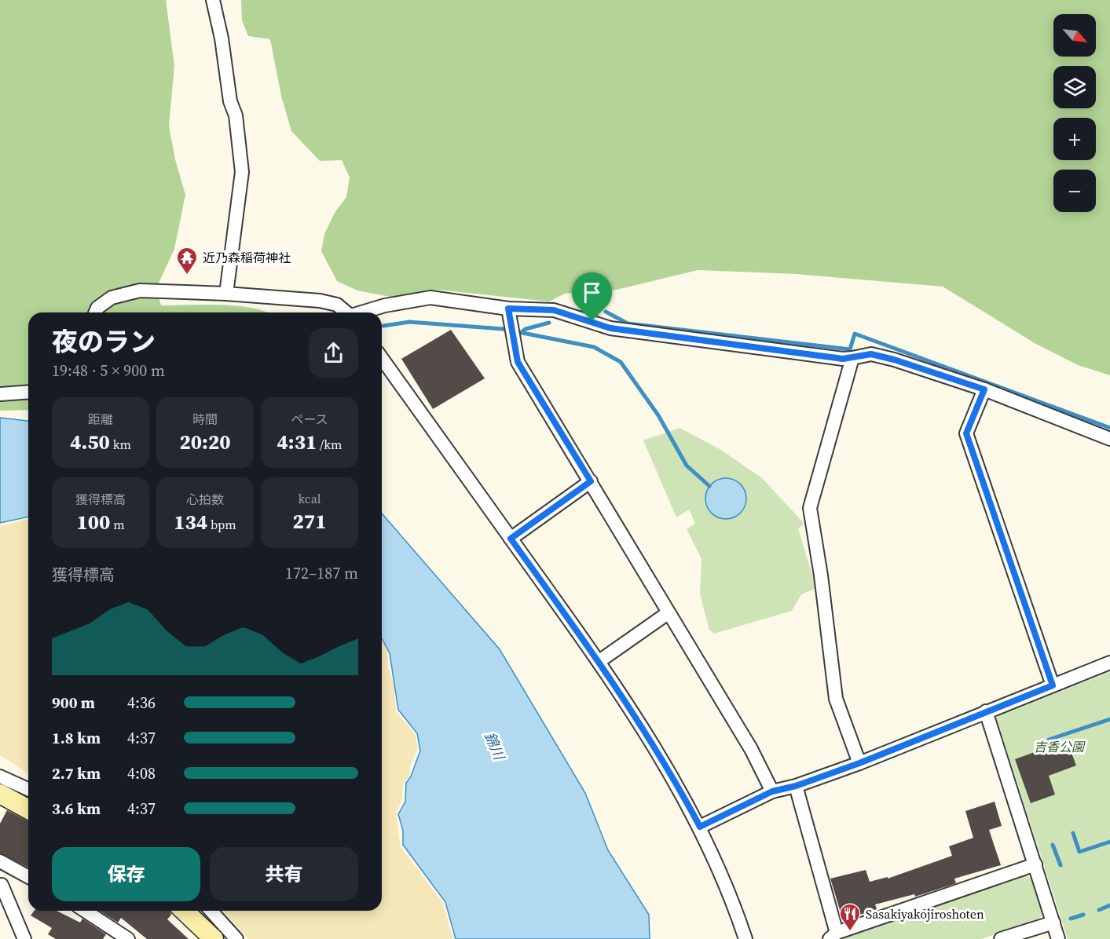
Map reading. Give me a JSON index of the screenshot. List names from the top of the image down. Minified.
{"water":["錦川"],"parks":["吉香公園"],"places":{"temple":["近乃森稲荷神社"],"restaurant":["Sasakiyakojiroshoten"]},"north":"bottom right","page":{"map_buttons":["+","−"],"heading":["夜のラン","19:48 · 5 × 900 m"],"stats":[["距離","4.50 km"],["時間","20:20"],["ペース","4:31 /km"],["獲得標高","100 m"],["心拍数","134 bpm"],["kcal","271"]],"chart":["獲得標高","172–187 m"],"list":[{"name":"900 m","note":"4:36"},{"name":"1.8 km","note":"4:37"},{"name":"2.7 km","note":"4:08"},{"name":"3.6 km","note":"4:37"}],"buttons":["保存","共有"]}}
